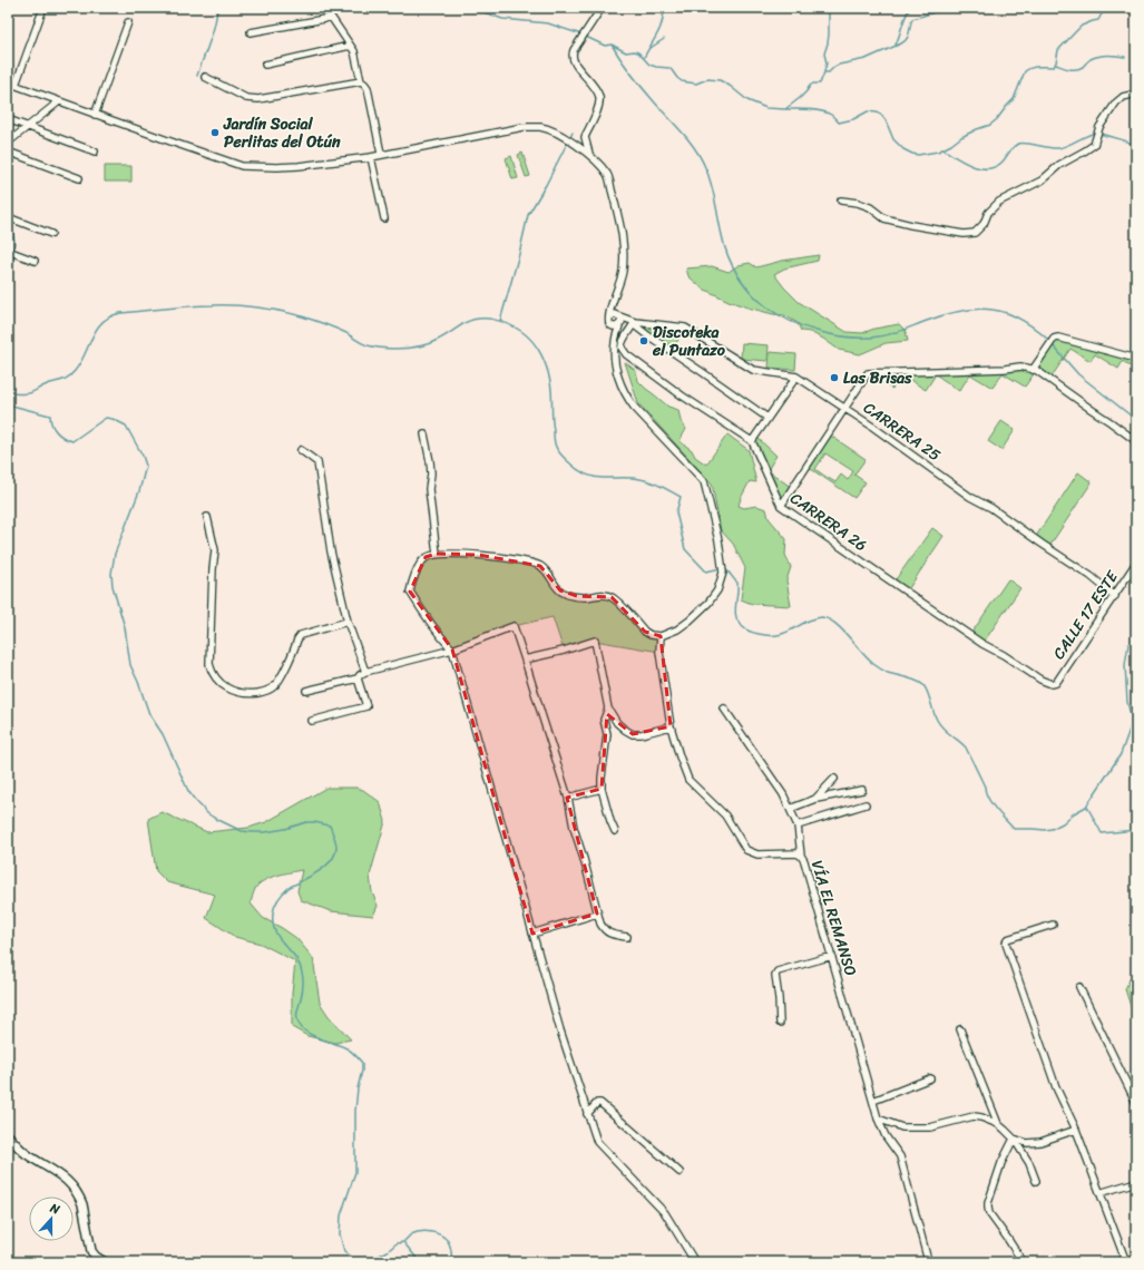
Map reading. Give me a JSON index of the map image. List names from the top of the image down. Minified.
{"streets":{"street":["CARRERA 25","CARRERA 26","CALLE 17 ESTE","VÍA EL REMANSO"]},"crossings":[["CARRERA 25","CALLE 17 ESTE"],["CARRERA 26","CALLE 17 ESTE"]],"places":["Jardín Social Perlitas del Otún","Discoteka el Puntazo","Las Brisas"],"north":"top"}
